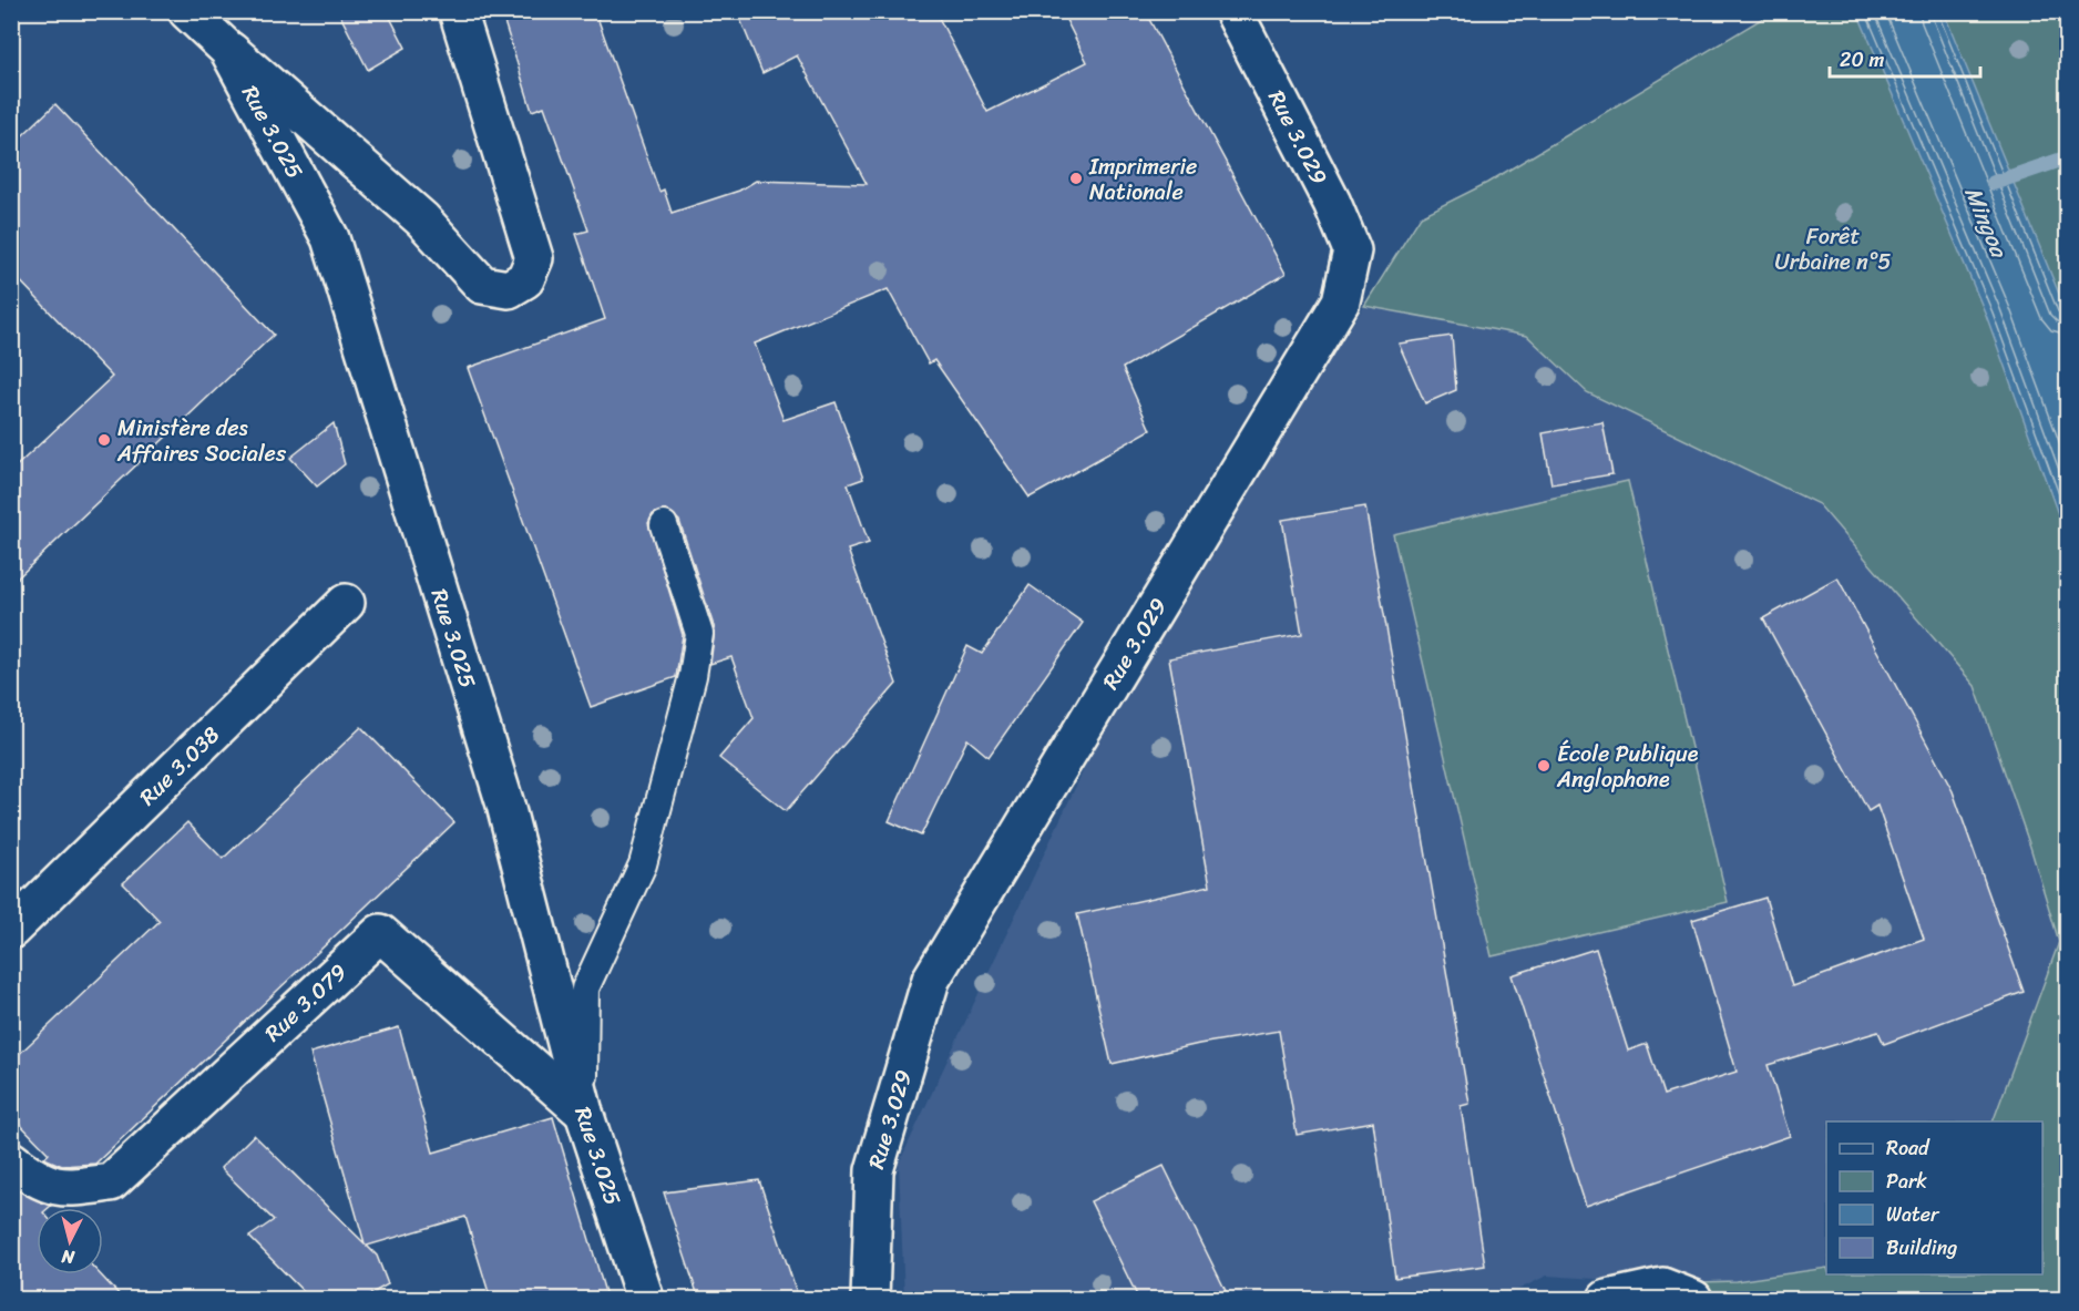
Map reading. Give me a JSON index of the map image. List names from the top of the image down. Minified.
{"streets":{"street":["Rue 3.025","Rue 3.029","Rue 3.038","Rue 3.079"]},"crossings":[["Rue 3.025","Rue 3.079"]],"water":["Mingoa"],"parks":["Forêt Urbaine n°5"],"places":["Imprimerie Nationale","Ministère des Affaires Sociales","École Publique Anglophone"],"legend":["Road","Park","Water","Building"],"scale_bar":"20 m","north":"bottom"}
